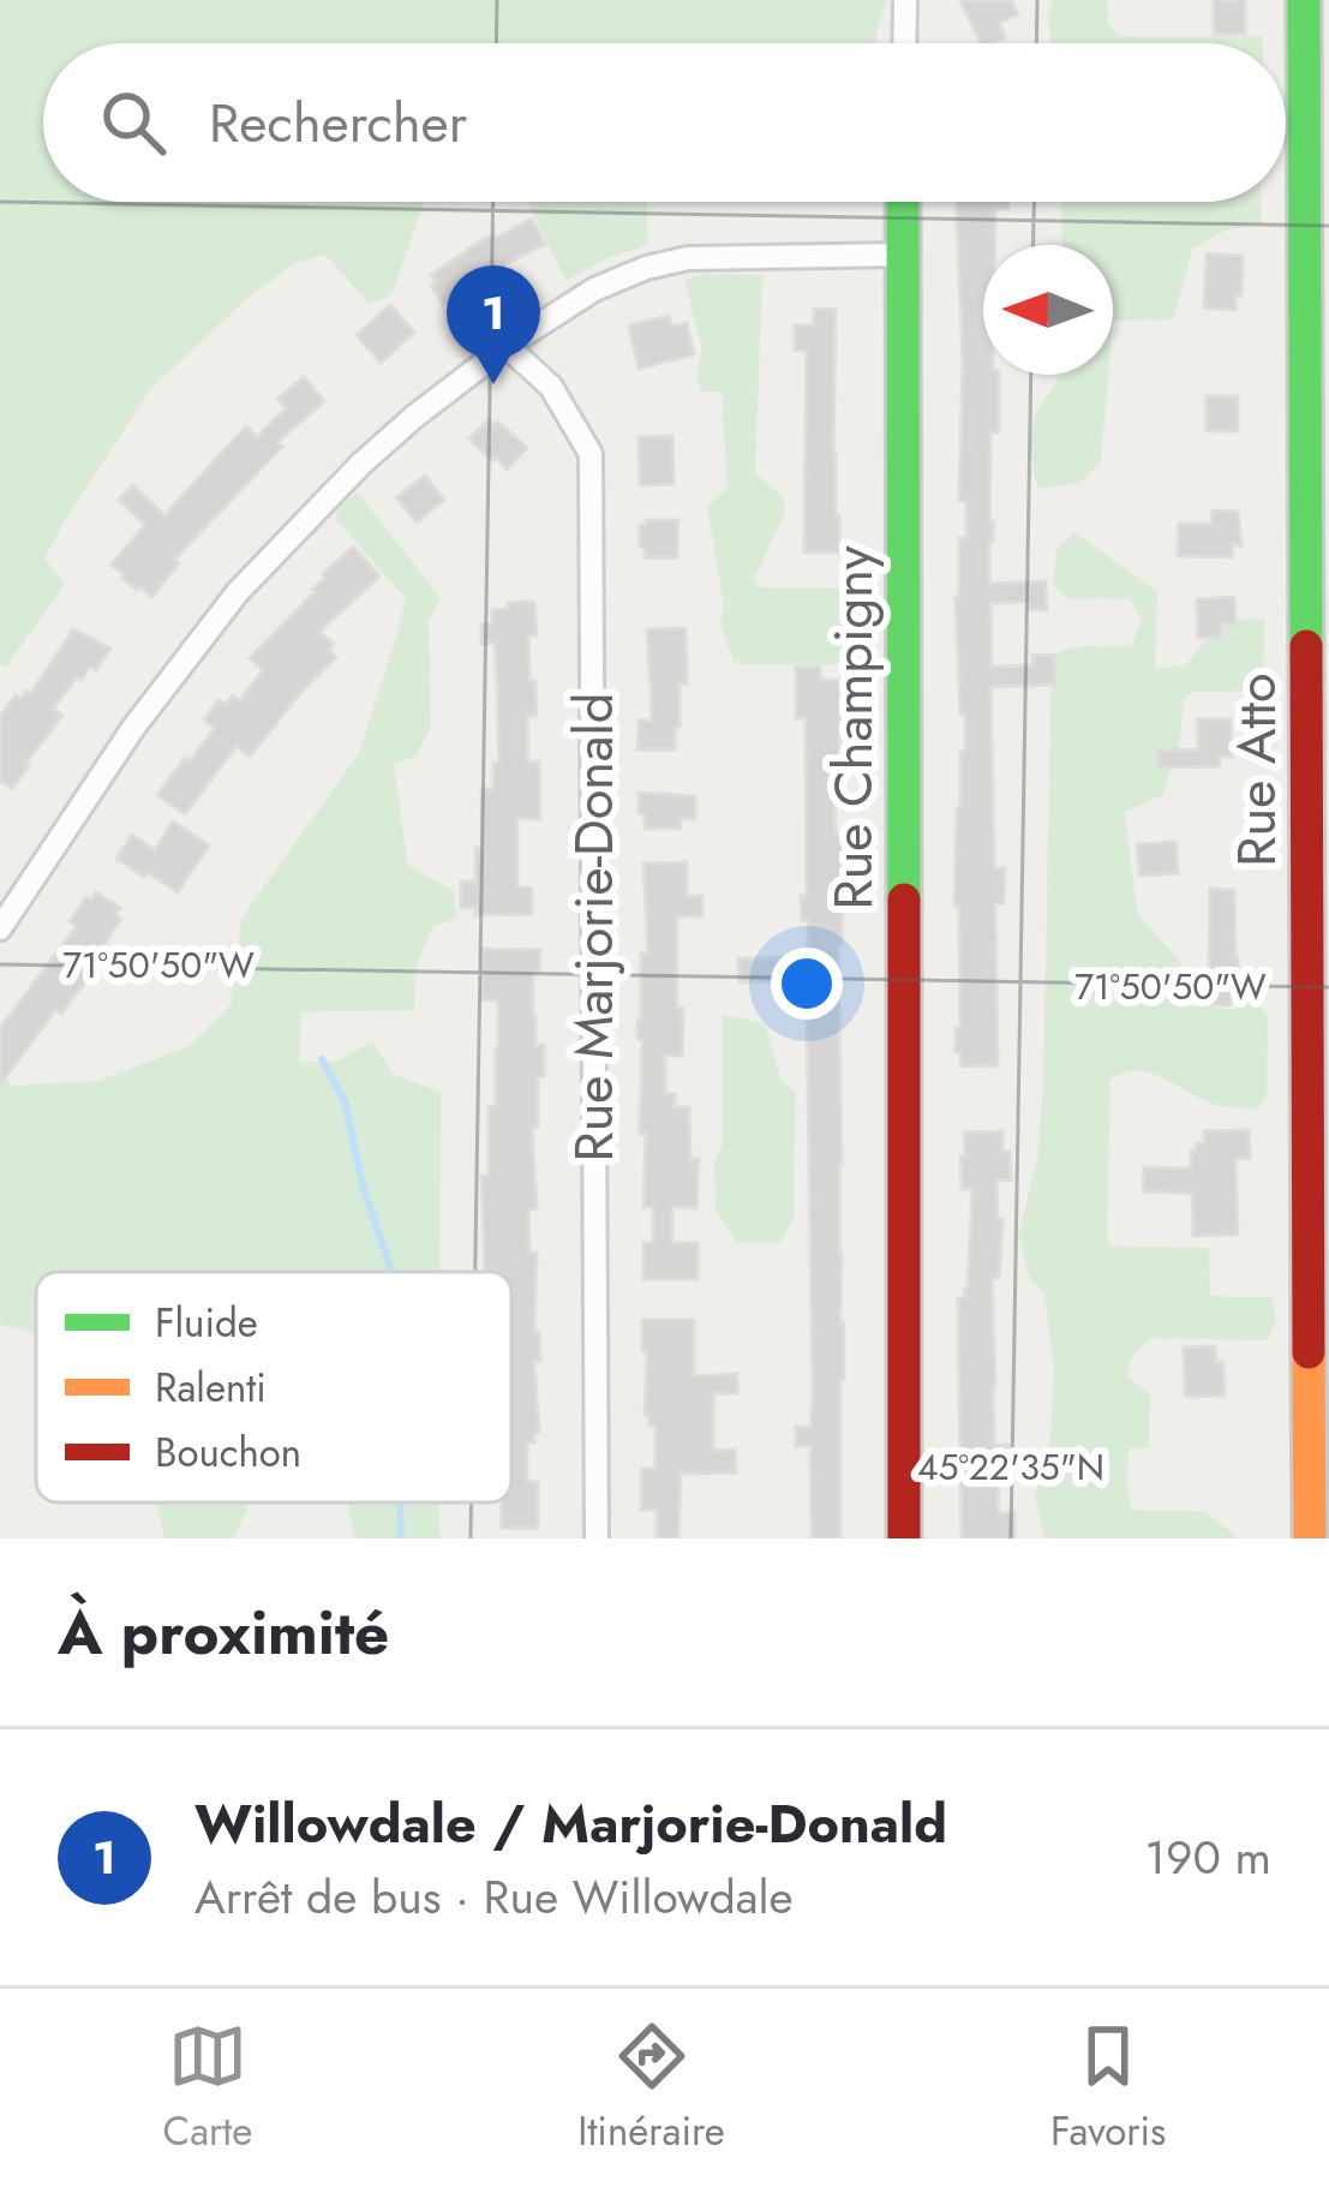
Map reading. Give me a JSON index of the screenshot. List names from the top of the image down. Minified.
{"streets":{"street":["Rue Champigny","Rue Atto","Rue Marjorie-Donald"]},"legend":["Fluide","Ralenti","Bouchon"],"north":"left","page":{"search":"Rechercher","pins":"1","heading":"À proximité","list":[{"mark":"1","name":"Willowdale / Marjorie-Donald","note":"Arrêt de bus · Rue Willowdale","value":"190 m"}],"nav":["Carte","Itinéraire","Favoris"]},"coordinates":["71°50'50\"W","45°22'35\"N"]}
